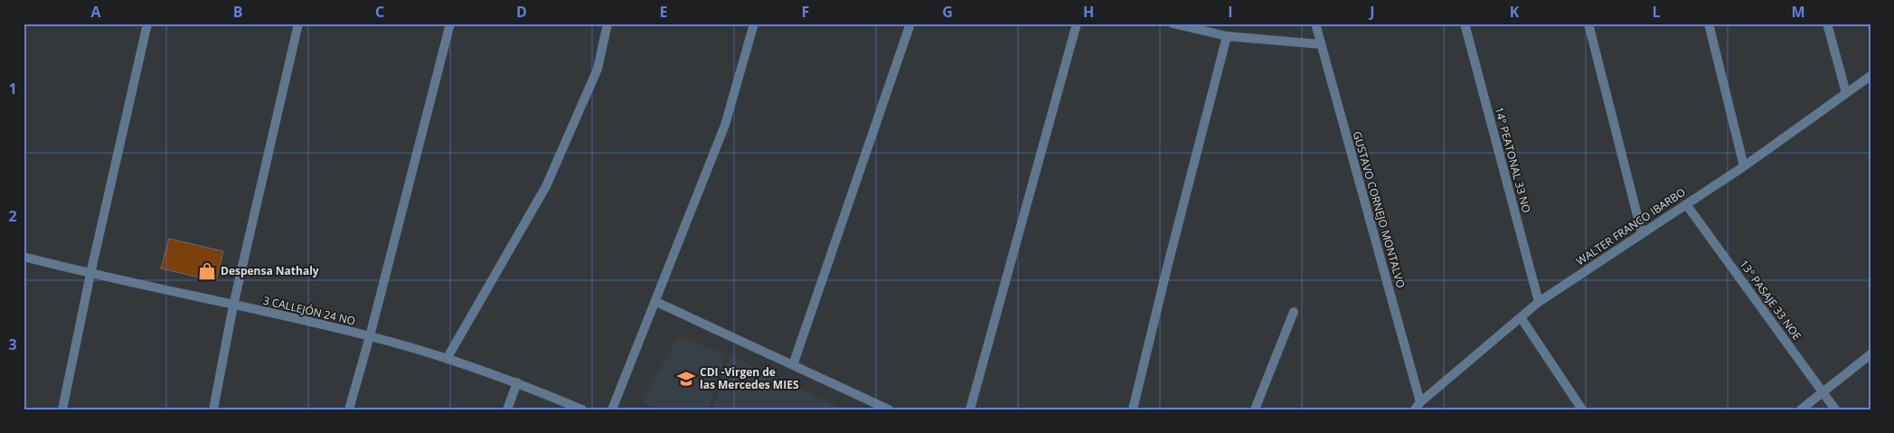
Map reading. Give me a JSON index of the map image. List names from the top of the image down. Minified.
{"streets":{"street":["14° PEATONAL 33 NO","GUSTAVO CORNEJO MONTALVO","WALTER FRANCO IBARBO","13° PASAJE 33 NOE","3 CALLEJÓN 24 NO"]},"crossings":[["14° PEATONAL 33 NO","WALTER FRANCO IBARBO"],["GUSTAVO CORNEJO MONTALVO","WALTER FRANCO IBARBO"],["WALTER FRANCO IBARBO","13° PASAJE 33 NOE"]],"places":{"shop":["Despensa Nathaly"],"school or university":["CDI -Virgen de las Mercedes MIES"]},"grid":{"columns":["A","B","C","D","E","F","G","H","I","J","K","L","M"],"rows":["1","2","3"]}}
